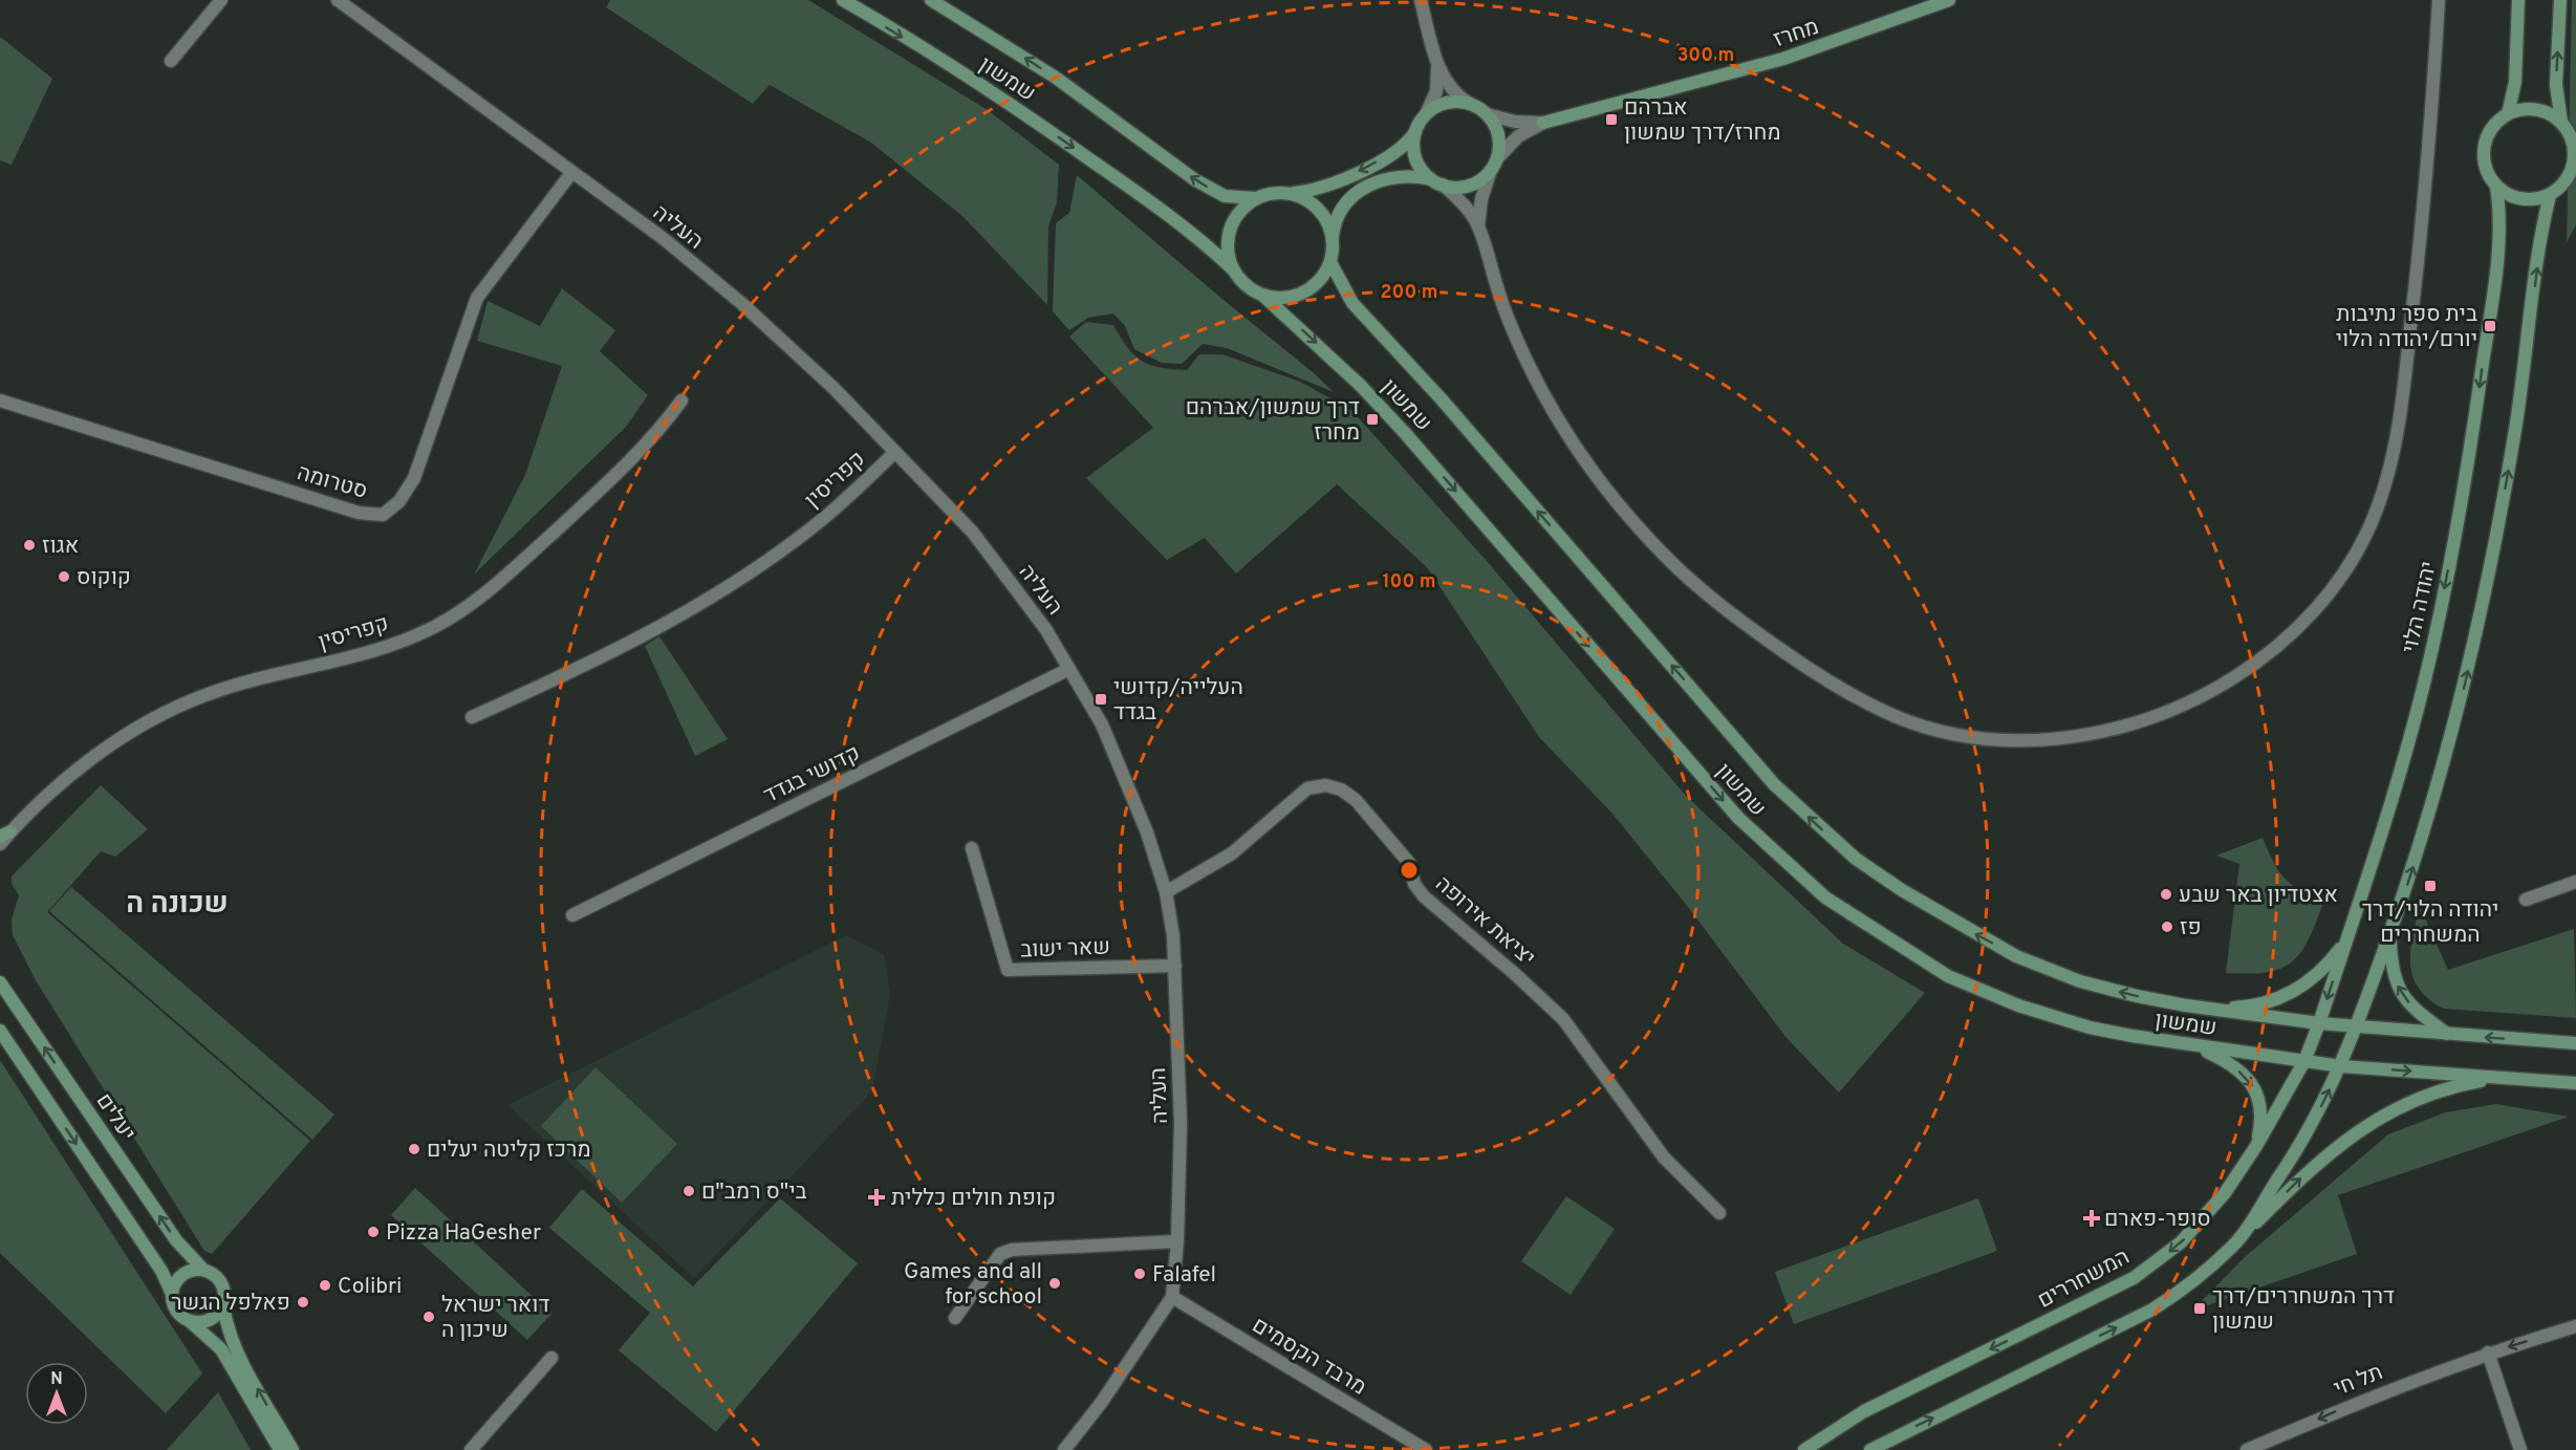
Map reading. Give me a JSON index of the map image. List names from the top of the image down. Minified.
{"streets":{"main road":["מחרז","שמשון","יהודה הלוי","יעלים","המשחררים"],"street":["העליה","קפריסין","סטרומה","קדושי בגדד","יציאת אירופה","שאר ישוב","מרבד הקסמים","תל חי"]},"crossings":[["שמשון","יהודה הלוי"],["שמשון","המשחררים"],["העליה","קפריסין"],["העליה","סטרומה"],["העליה","קדושי בגדד"],["העליה","יציאת אירופה"],["העליה","שאר ישוב"],["העליה","מרבד הקסמים"],["יהודה הלוי","המשחררים"]],"one_way":["תל חי"],"districts":["שכונה ה"],"places":{"transit":["אברהם מחרז/דרך שמשון","בית ספר נתיבות יורם/יהודה הלוי","דרך שמשון/אברהם מחרז","העלייה/קדושי בגדד","יהודה הלוי/דרך המשחררים","דרך המשחררים/דרך שמשון"],"other":["אגוז","קוקוס","אצטדיון באר שבע","פז","מרכז קליטה יעלים","בי\"ס רמב\"ם","Pizza HaGesher","Falafel","Games and all for school","Colibri","פאלפל הגשר","דואר ישראל שיכון ה"],"health":["קופת חולים כללית","סופר-פארם"]},"north":"top","rings":["300 m","200 m","100 m"]}
